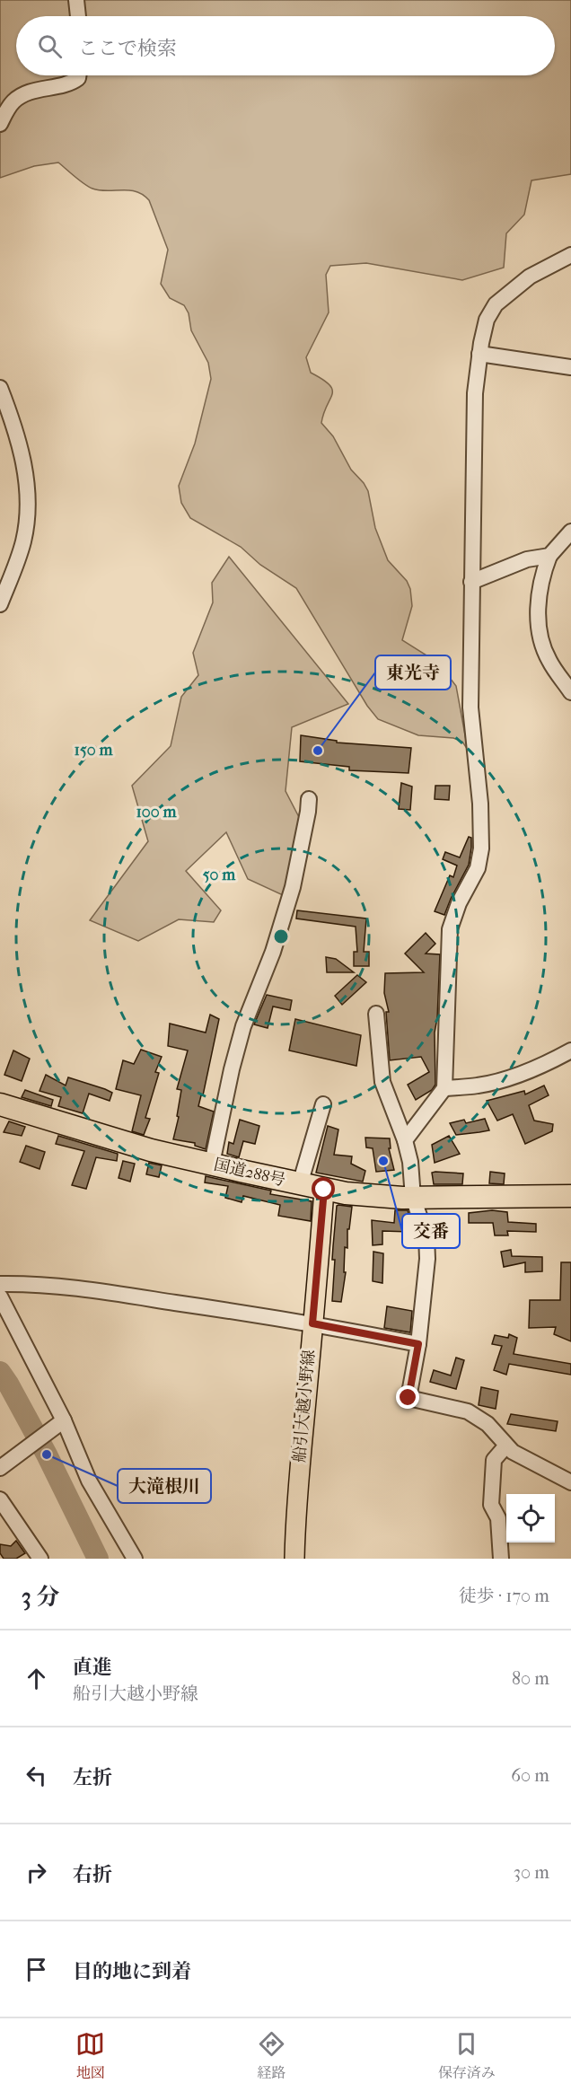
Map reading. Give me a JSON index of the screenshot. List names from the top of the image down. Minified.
{"streets":{"highway":["国道288号"],"main road":["船引大越小野線"]},"crossings":[["国道288号","船引大越小野線"]],"places":["東光寺","交番","大滝根川"],"page":{"search":"ここで検索","heading":["3 分","徒歩 · 170 m"],"list":[["直進","船引大越小野線","80 m"],["左折","60 m"],["右折","30 m"],"目的地に到着"],"nav":["地図","経路","保存済み"]},"rings":["150 m","100 m","50 m"]}
